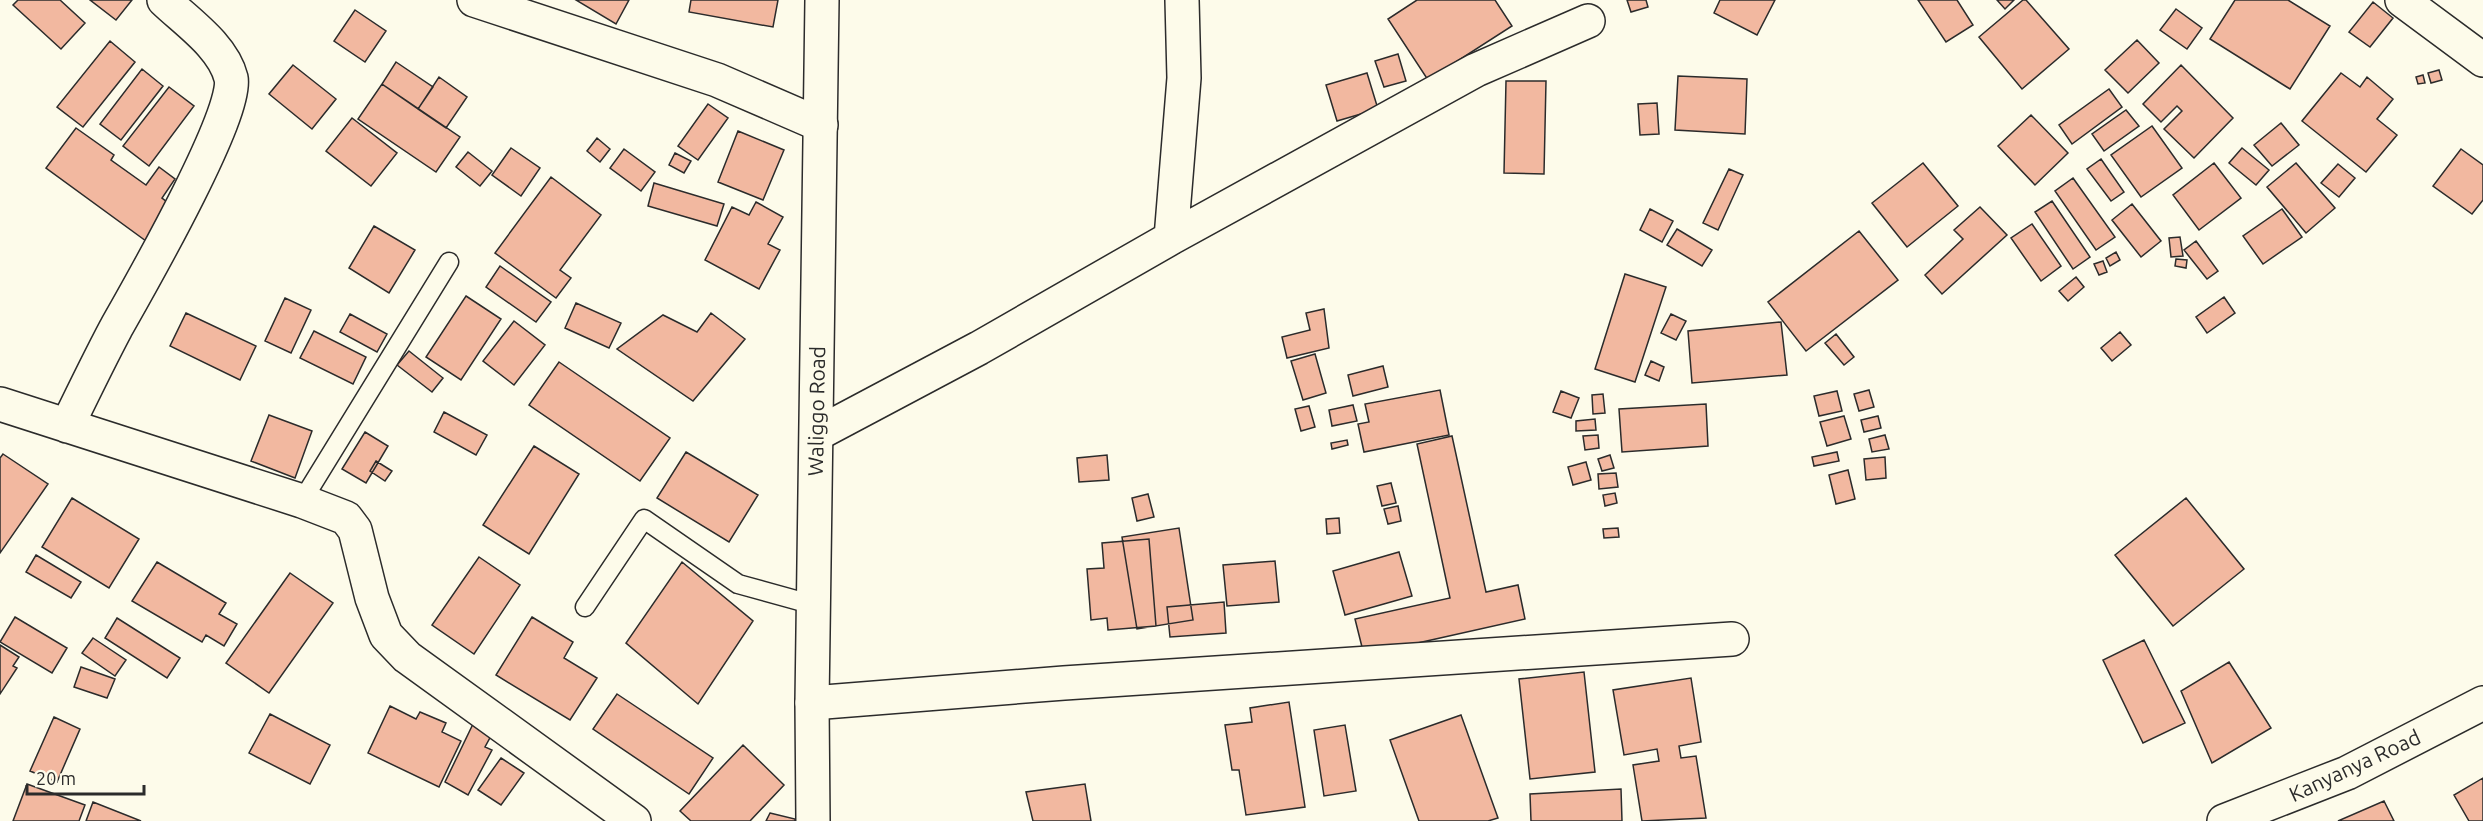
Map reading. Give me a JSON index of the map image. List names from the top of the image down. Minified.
{"streets":{"street":["Waliggo Road","Kanyanya Road"]},"scale_bar":"20 m"}
